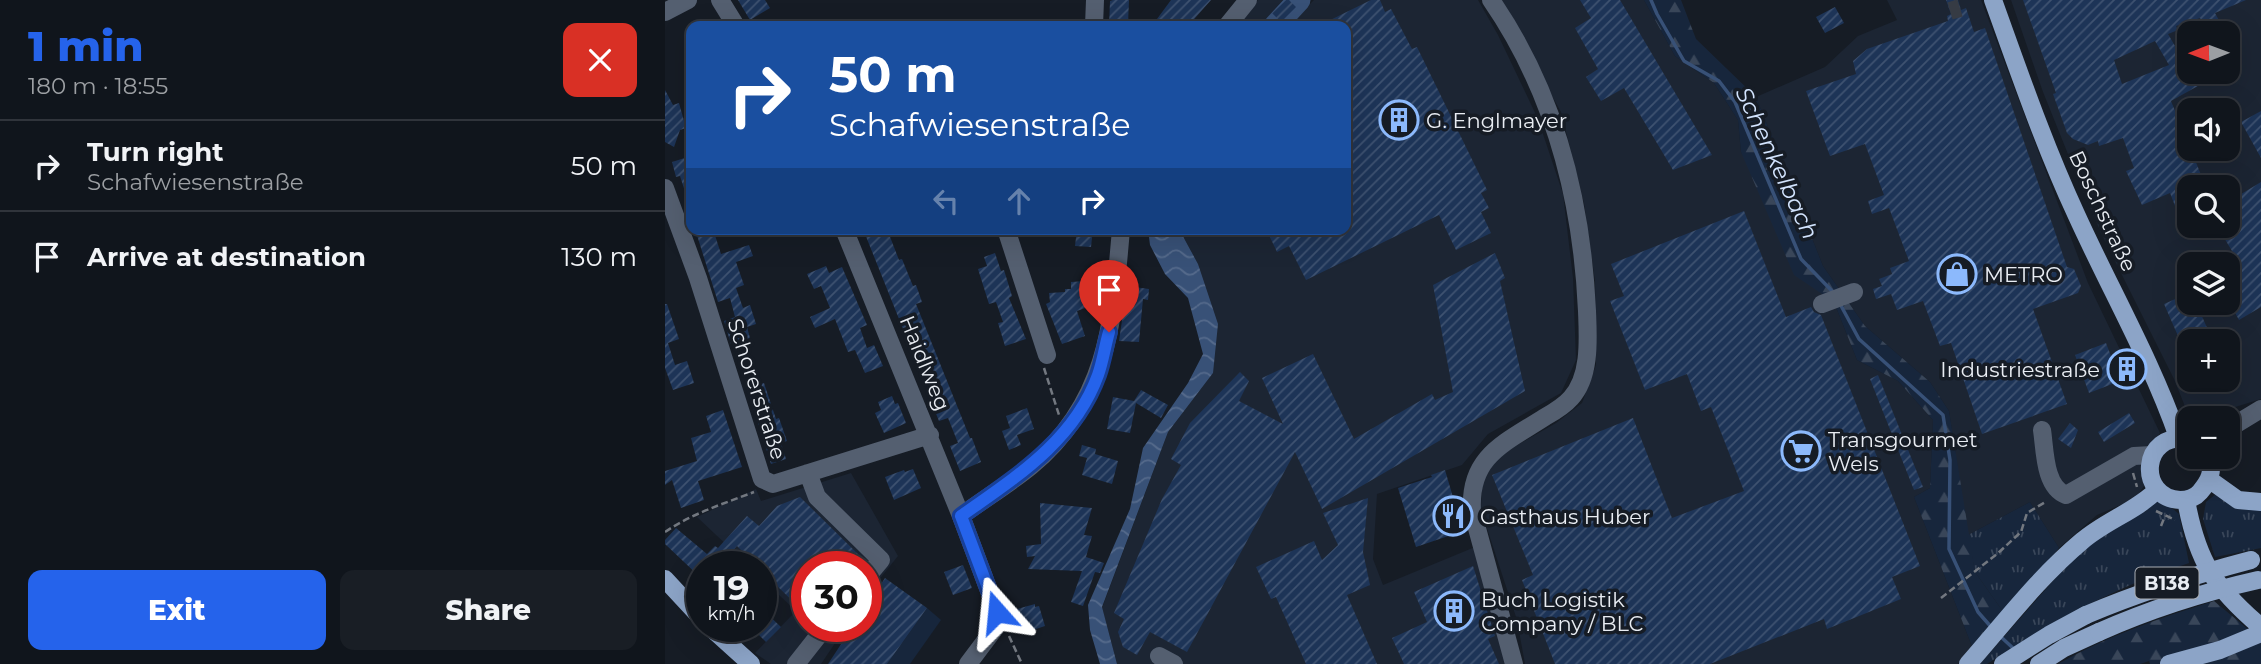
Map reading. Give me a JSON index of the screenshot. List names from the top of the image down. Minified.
{"streets":{"main road":["Boschstraße","B138"],"street":["Haidlweg","Schorerstraße"]},"crossings":[["Haidlweg","Schorerstraße"]],"water":["Schenkelbach"],"places":{"building":["G. Englmayer","Industriestraße","Buch Logistik Company / BLC"],"shop":["METRO"],"supermarket":["Transgourmet Wels"],"restaurant":["Gasthaus Huber"]},"north":"left","page":{"heading":["1 min","180 m · 18:55"],"map_buttons":["+","−"],"turn":["50 m","Schafwiesenstraße"],"list":[{"name":"Turn right","note":"Schafwiesenstraße","value":"50 m"},{"name":"Arrive at destination","value":"130 m"}],"speed":"19 km/h","limit":"30","buttons":["Exit","Share"]}}
